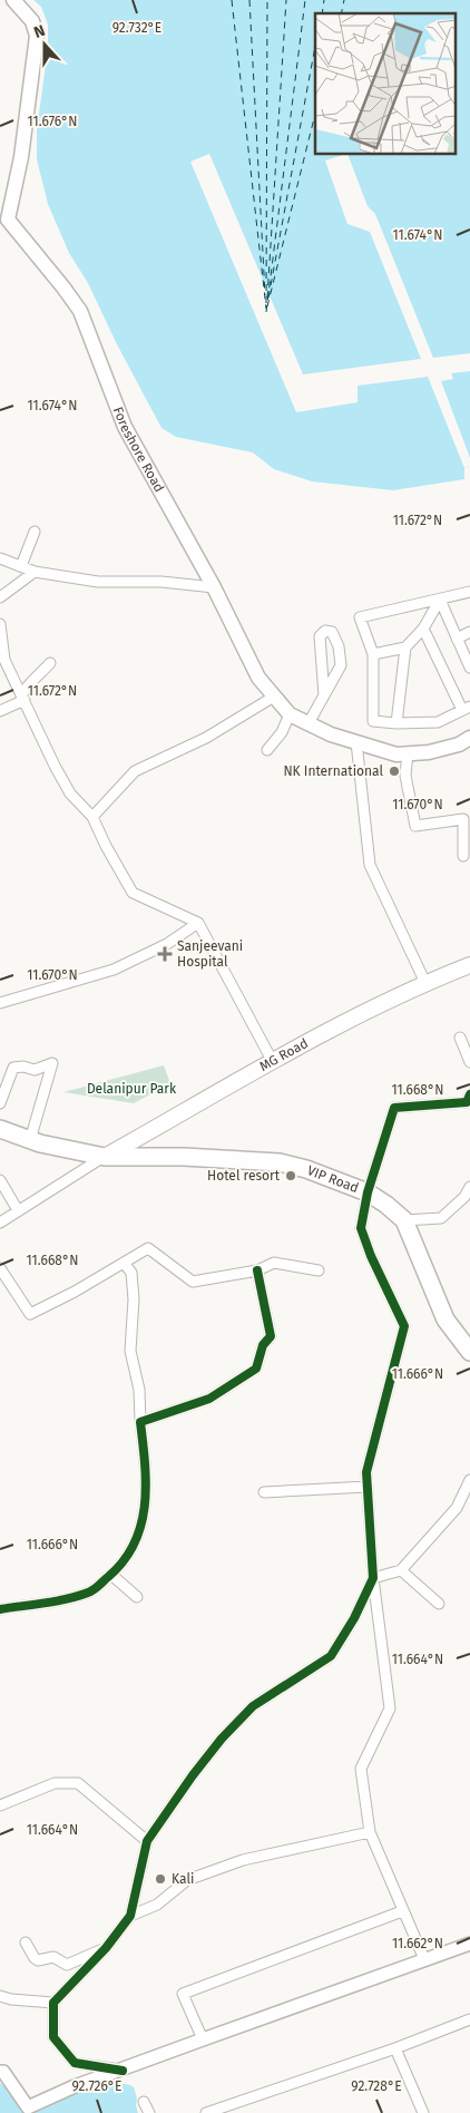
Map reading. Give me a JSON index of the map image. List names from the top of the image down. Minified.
{"streets":{"highway":["VIP Road"],"main road":["Foreshore Road","MG Road"]},"crossings":[["MG Road","VIP Road"]],"parks":["Delanipur Park"],"places":{"other":["NK International","Hotel resort","Kali"],"health":["Sanjeevani Hospital"]},"north":"top","coordinates":["92.732°E","11.676°N","11.674°N","11.672°N","11.670°N","11.668°N","11.666°N","11.664°N","11.662°N","92.726°E","92.728°E"]}
